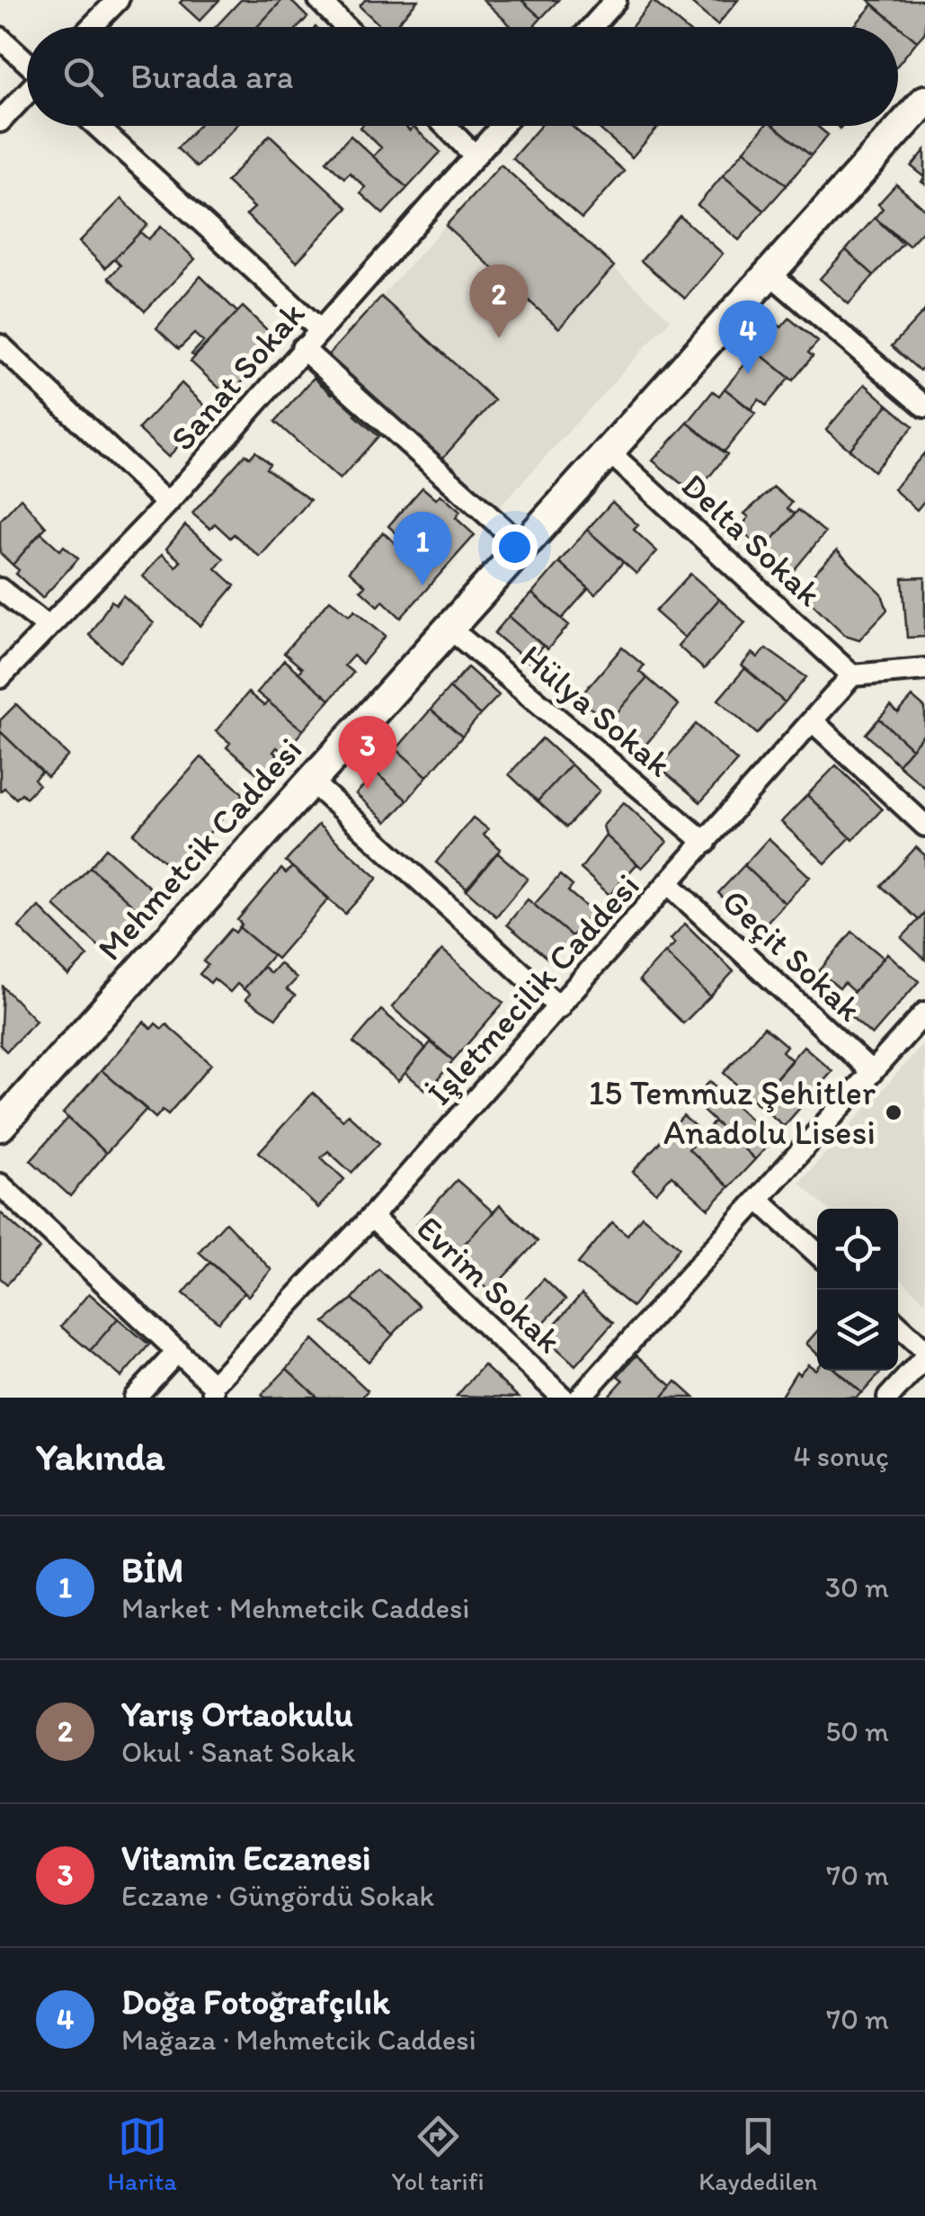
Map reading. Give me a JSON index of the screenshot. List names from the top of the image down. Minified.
{"streets":{"main road":["Mehmetcik Caddesi"],"street":["Sanat Sokak","Delta Sokak","Hülya Sokak","Geçit Sokak","İşletmecilik Caddesi","Evrim Sokak"]},"crossings":[["Delta Sokak","Mehmetcik Caddesi"],["Delta Sokak","İşletmecilik Caddesi"],["Hülya Sokak","Mehmetcik Caddesi"],["Hülya Sokak","İşletmecilik Caddesi"],["Geçit Sokak","İşletmecilik Caddesi"],["İşletmecilik Caddesi","Evrim Sokak"]],"places":["15 Temmuz Şehitler Anadolu Lisesi"],"page":{"search":"Burada ara","pins":["2","4","1","3"],"heading":["Yakında","4 sonuç"],"list":[{"mark":"1","name":"BİM","note":"Market · Mehmetcik Caddesi","value":"30 m"},{"mark":"2","name":"Yarış Ortaokulu","note":"Okul · Sanat Sokak","value":"50 m"},{"mark":"3","name":"Vitamin Eczanesi","note":"Eczane · Güngördü Sokak","value":"70 m"},{"mark":"4","name":"Doğa Fotoğrafçılık","note":"Mağaza · Mehmetcik Caddesi","value":"70 m"}],"nav":["Harita","Yol tarifi","Kaydedilen"]}}
